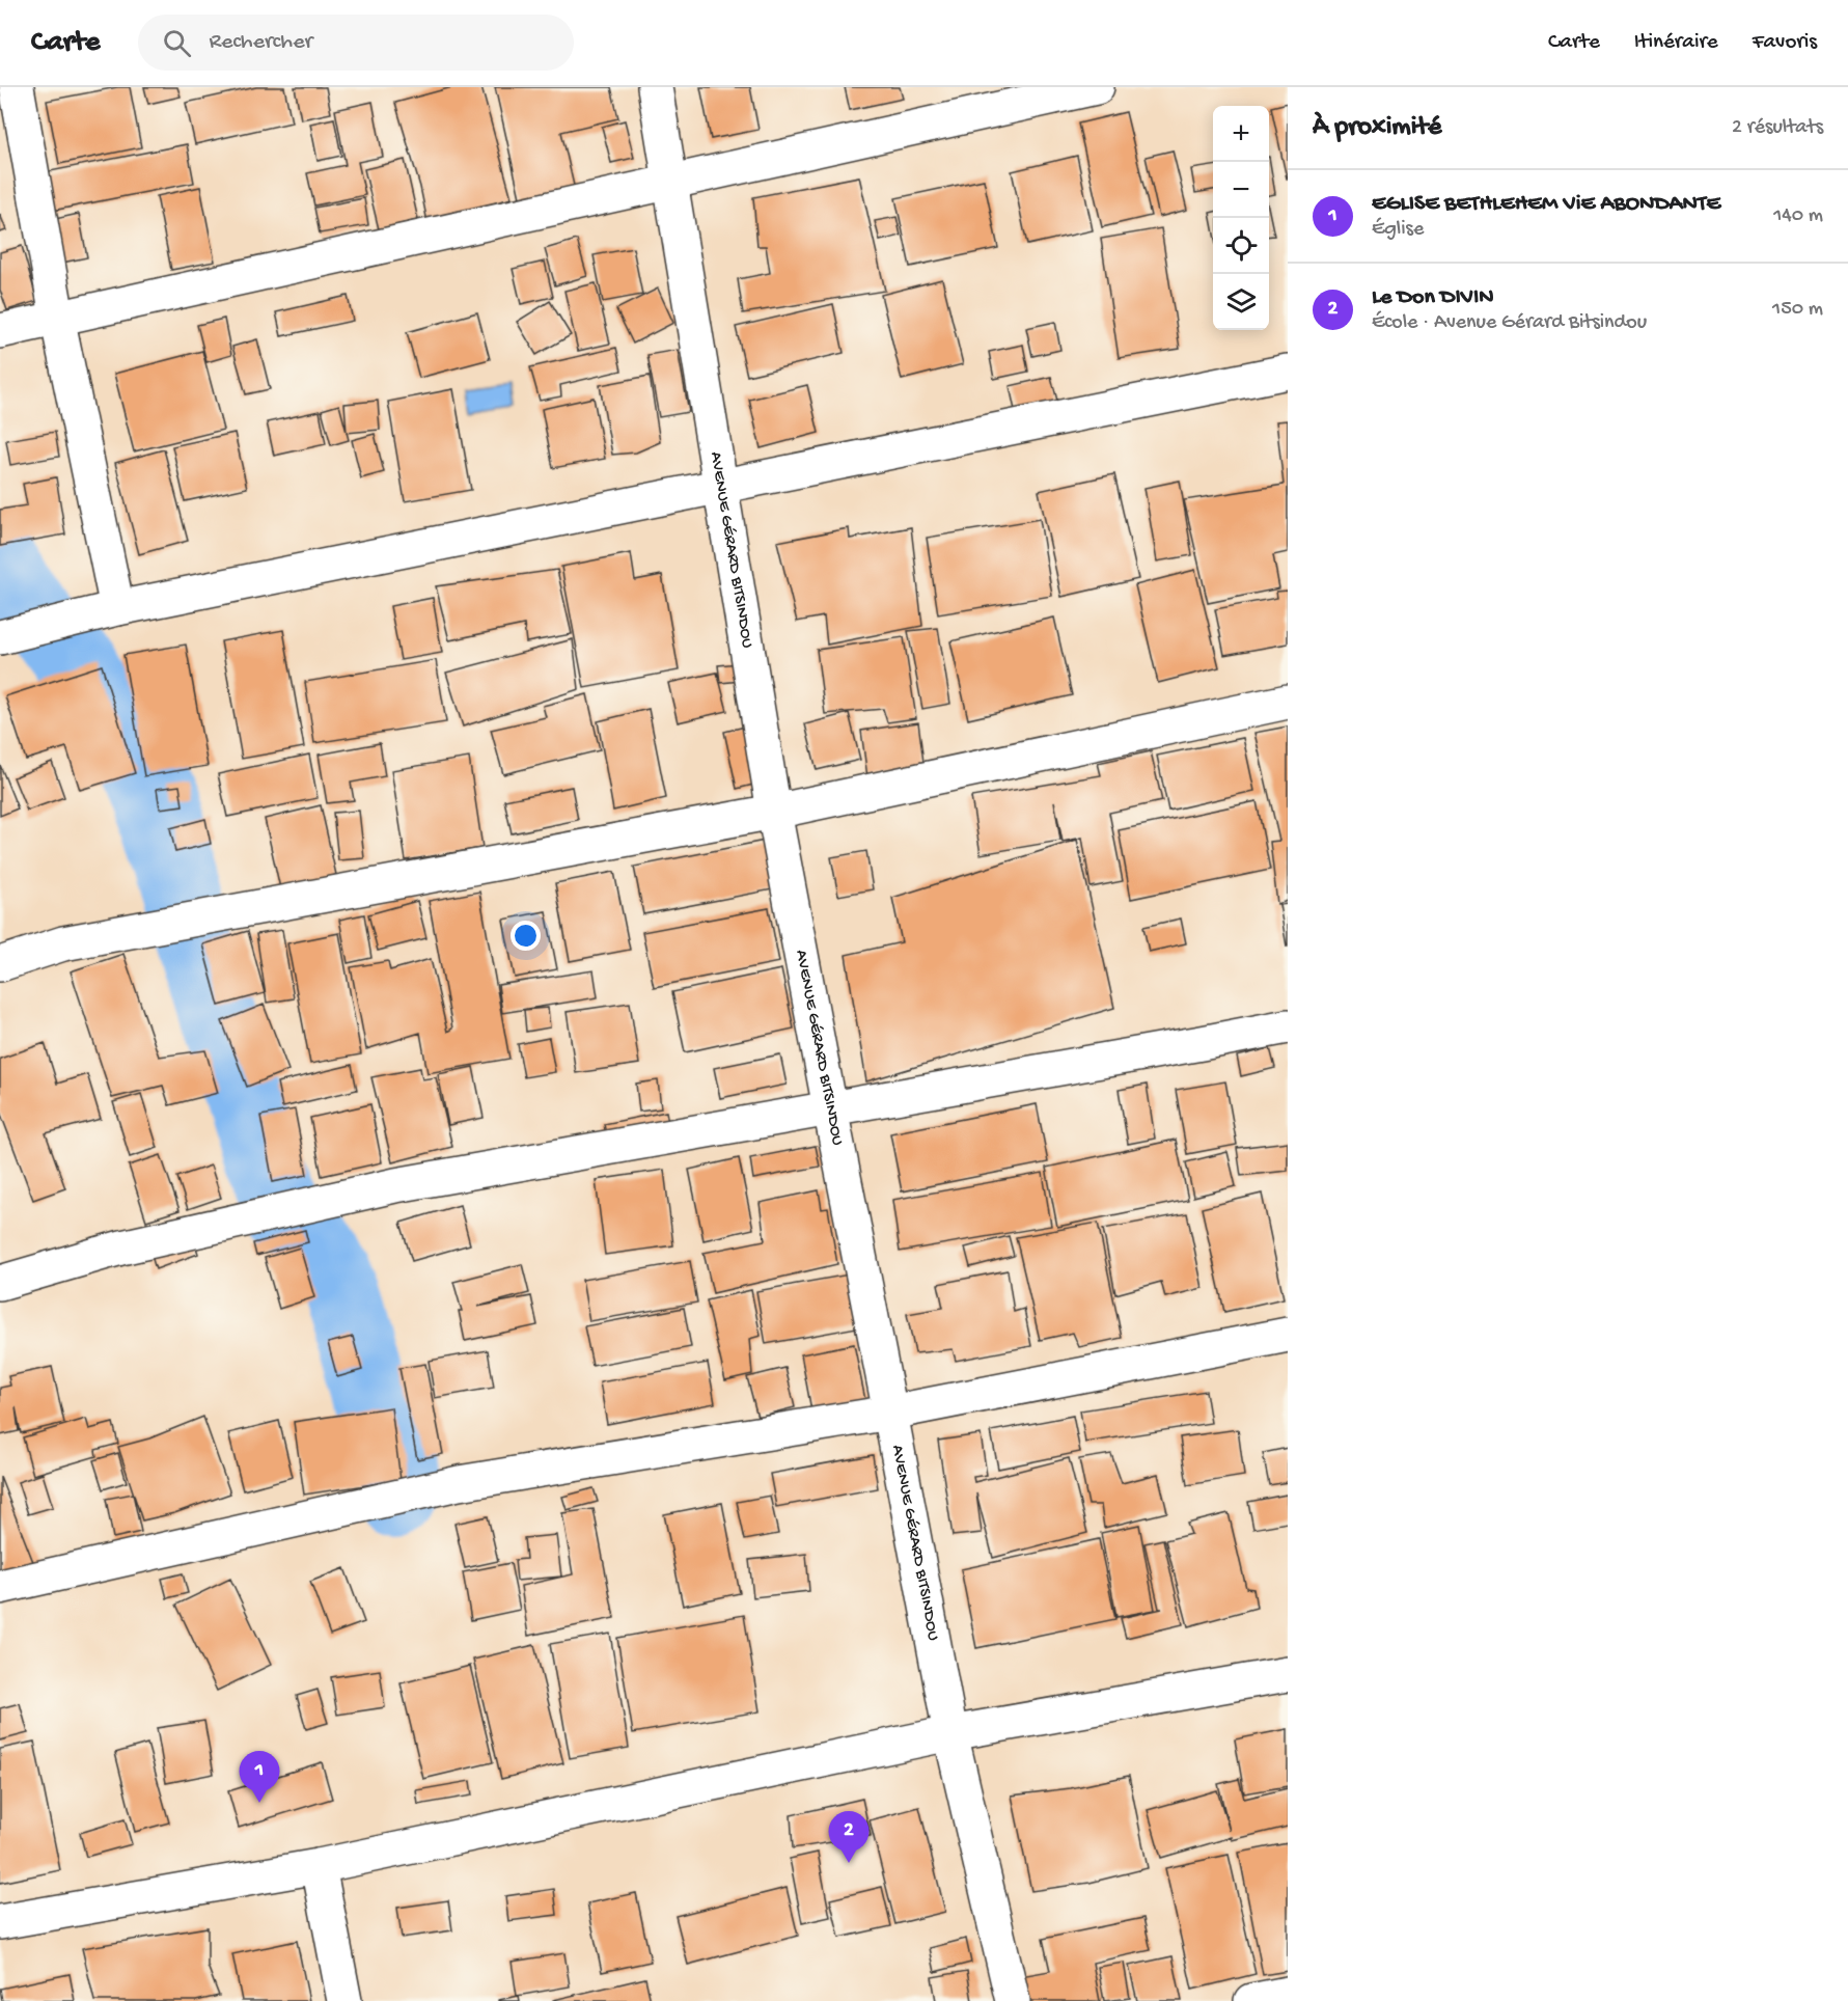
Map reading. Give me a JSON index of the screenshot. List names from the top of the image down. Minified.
{"streets":{"street":["AVENUE GÉRARD BITSINDOU"]},"page":{"header":"Carte","search":"Rechercher","nav":["Carte","Itinéraire","Favoris"],"heading":["À proximité","2 résultats"],"map_buttons":["+","−"],"list":[{"mark":"1","name":"EGLISE BETHLEHEM ViE ABONDANTE","note":"Église","value":"140 m"},{"mark":"2","name":"Le Don DIVIN","note":"École · Avenue Gérard Bitsindou","value":"150 m"}],"pins":["1","2"]}}
